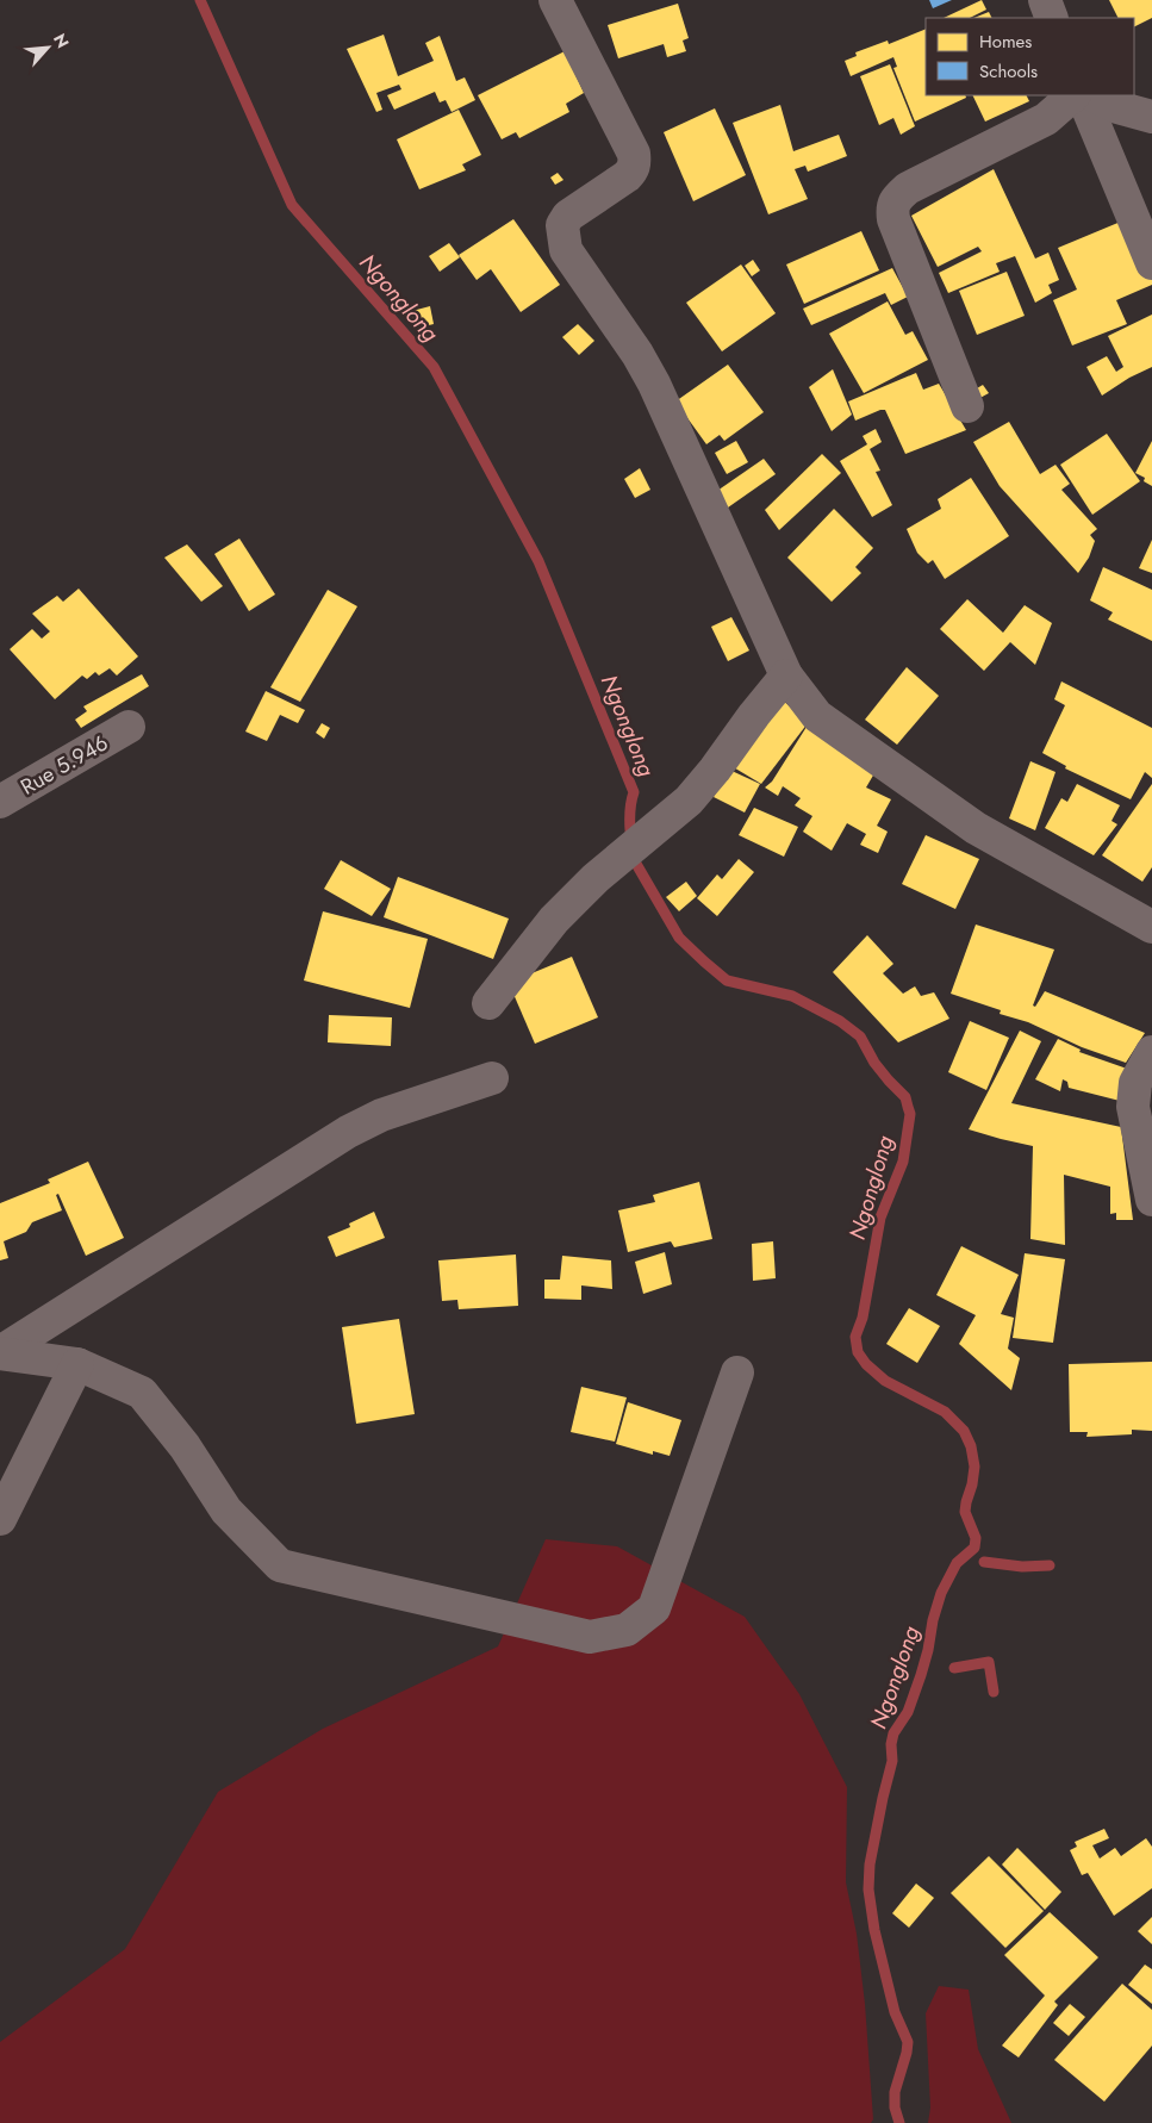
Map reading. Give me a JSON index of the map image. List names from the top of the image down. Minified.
{"streets":{"street":["Rue 5.946"]},"water":["Ngonglong"],"legend":["Homes","Schools"],"north":"top right"}
